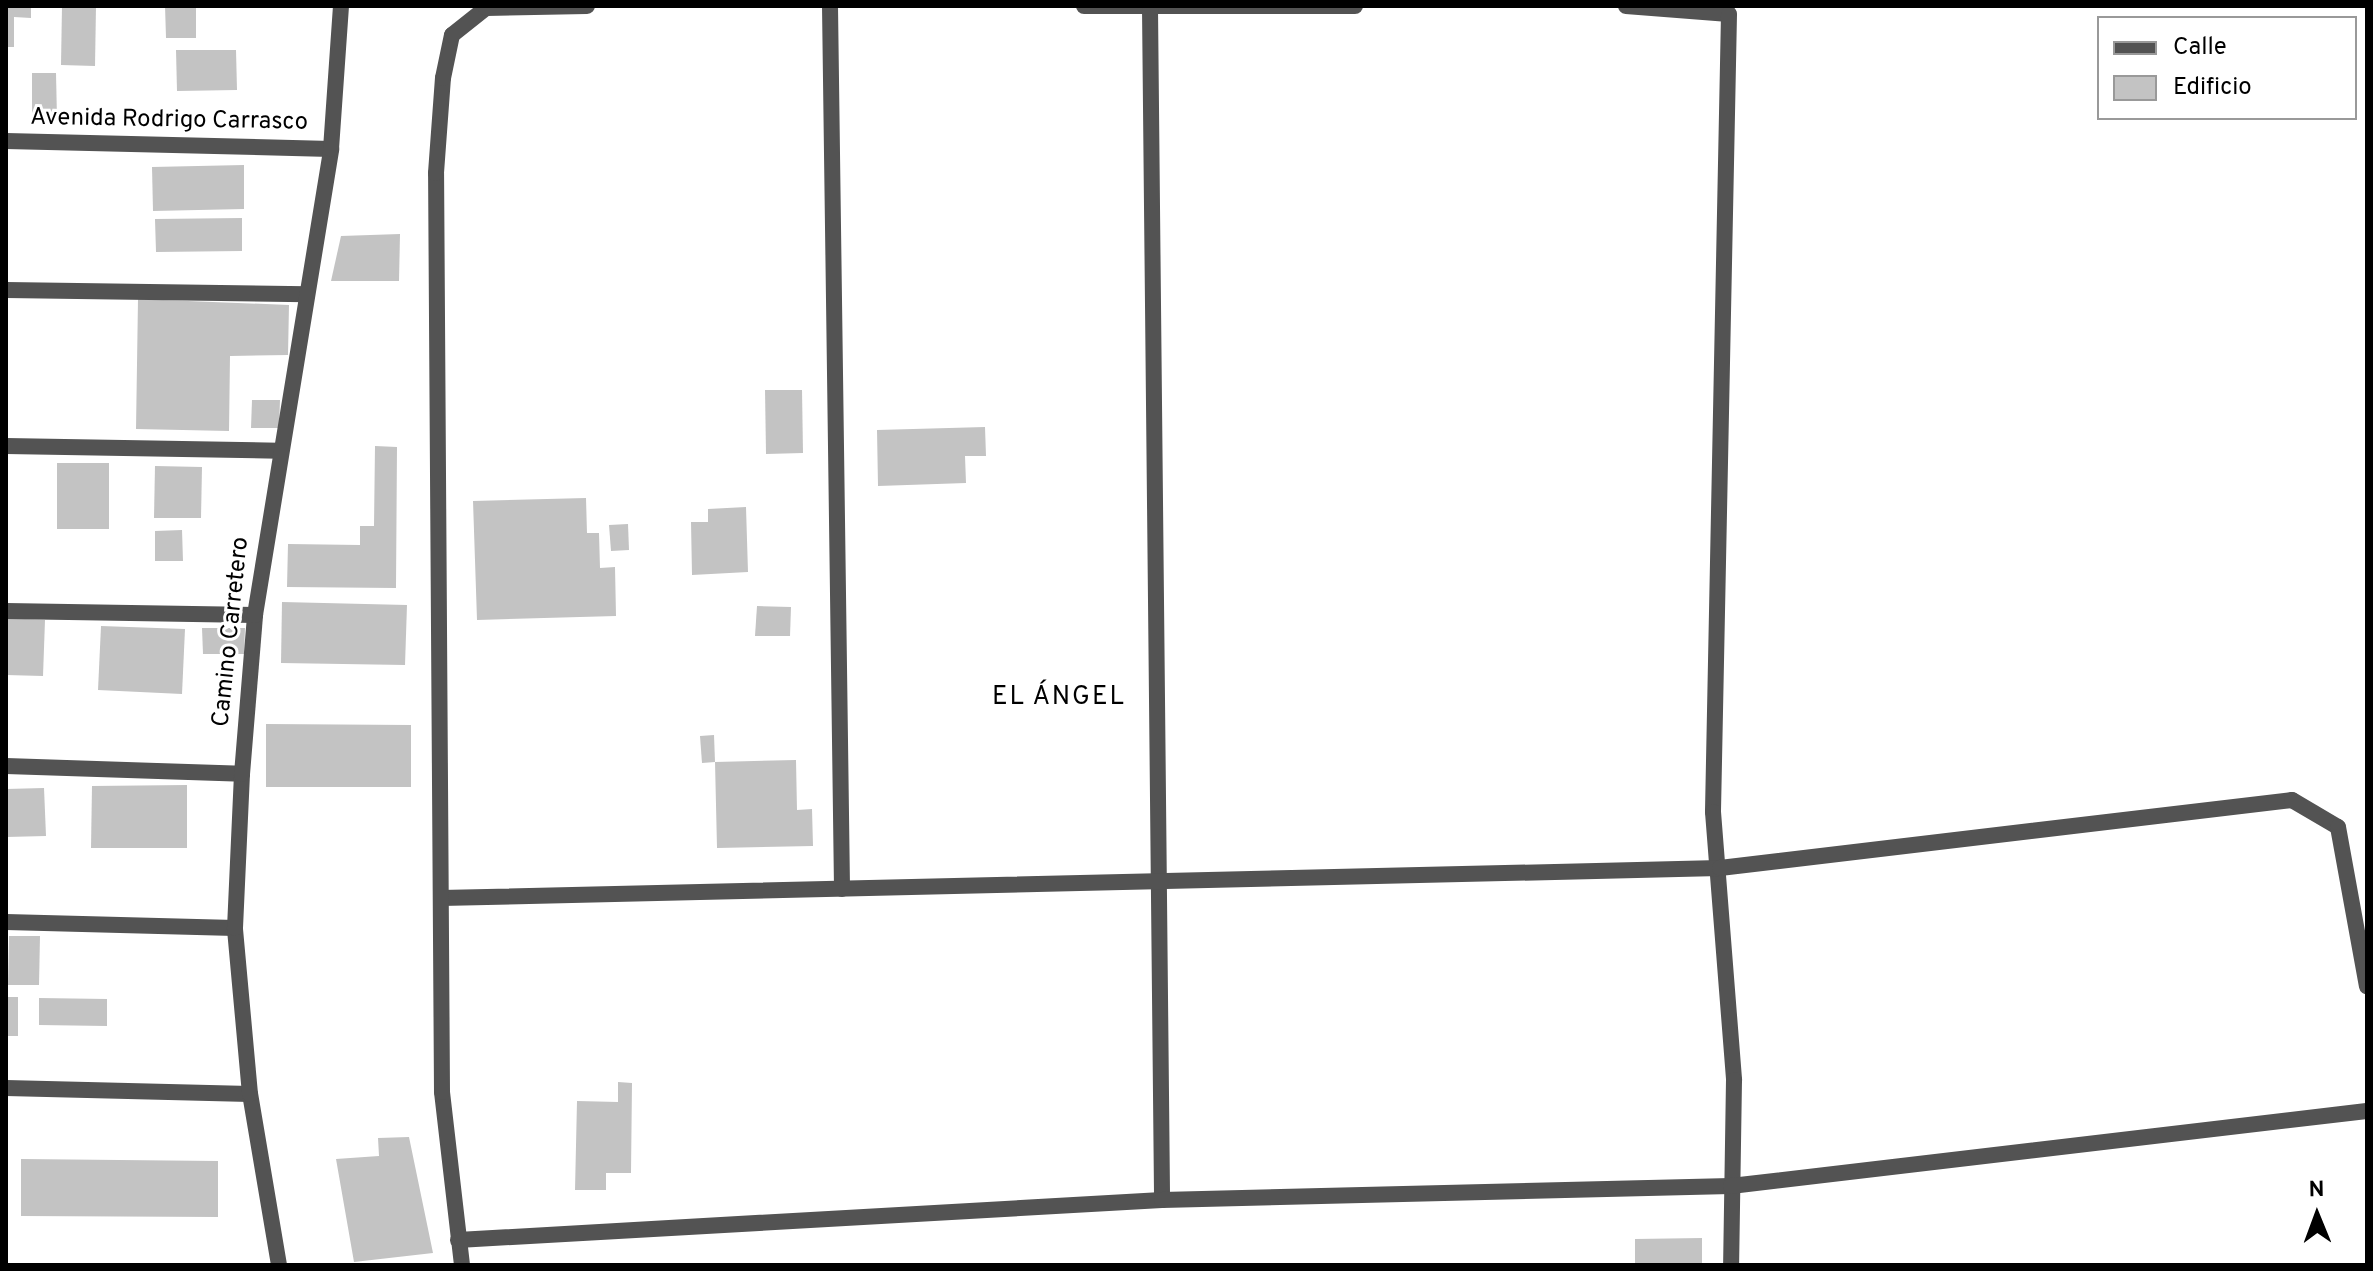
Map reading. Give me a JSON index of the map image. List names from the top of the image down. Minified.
{"streets":{"street":["Avenida Rodrigo Carrasco","Camino Carretero"]},"crossings":[["Avenida Rodrigo Carrasco","Camino Carretero"]],"districts":["EL ÁNGEL"],"legend":["Calle","Edificio"],"north":"top"}
